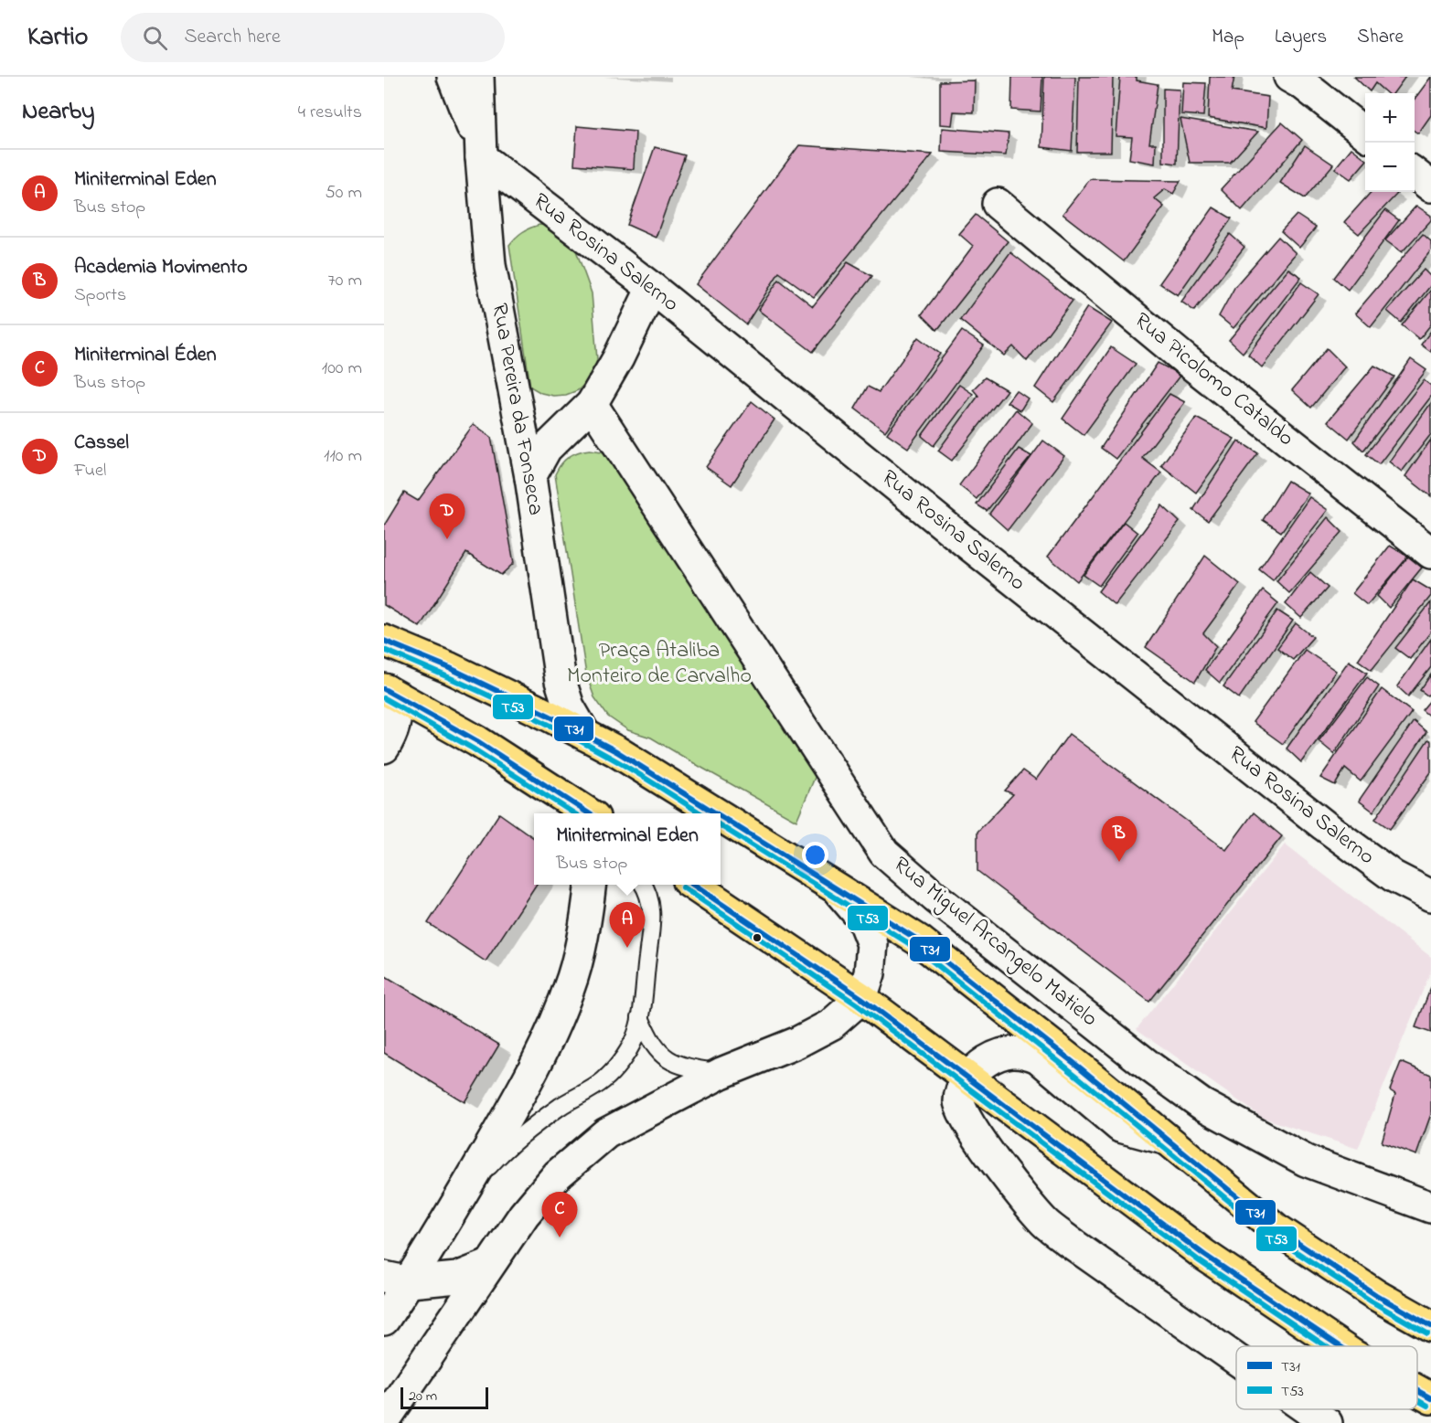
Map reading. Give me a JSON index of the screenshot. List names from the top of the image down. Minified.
{"streets":{"street":["Rua Rosina Salerno","Rua Picolomo Cataldo","Rua Pereira da Fonseca","Rua Miguel Arcangelo Matielo"]},"crossings":[["Rua Rosina Salerno","Rua Pereira da Fonseca"]],"parks":["Praça Ataliba Monteiro de Carvalho"],"lines":["transit line T31","transit line T53"],"legend":["T31","T53"],"scale_bar":"20 m","page":{"header":"Kartio","search":"Search here","nav":["Map","Layers","Share"],"heading":["Nearby","4 results"],"map_buttons":["+","−"],"list":[{"mark":"A","name":"Miniterminal Eden","note":"Bus stop","value":"50 m"},{"mark":"B","name":"Academia Movimento","note":"Sports","value":"70 m"},{"mark":"C","name":"Miniterminal Éden","note":"Bus stop","value":"100 m"},{"mark":"D","name":"Cassel","note":"Fuel","value":"110 m"}],"pins":["D","B","A","C"],"popup":["Miniterminal Eden","Bus stop"],"scale":"20 m"}}
